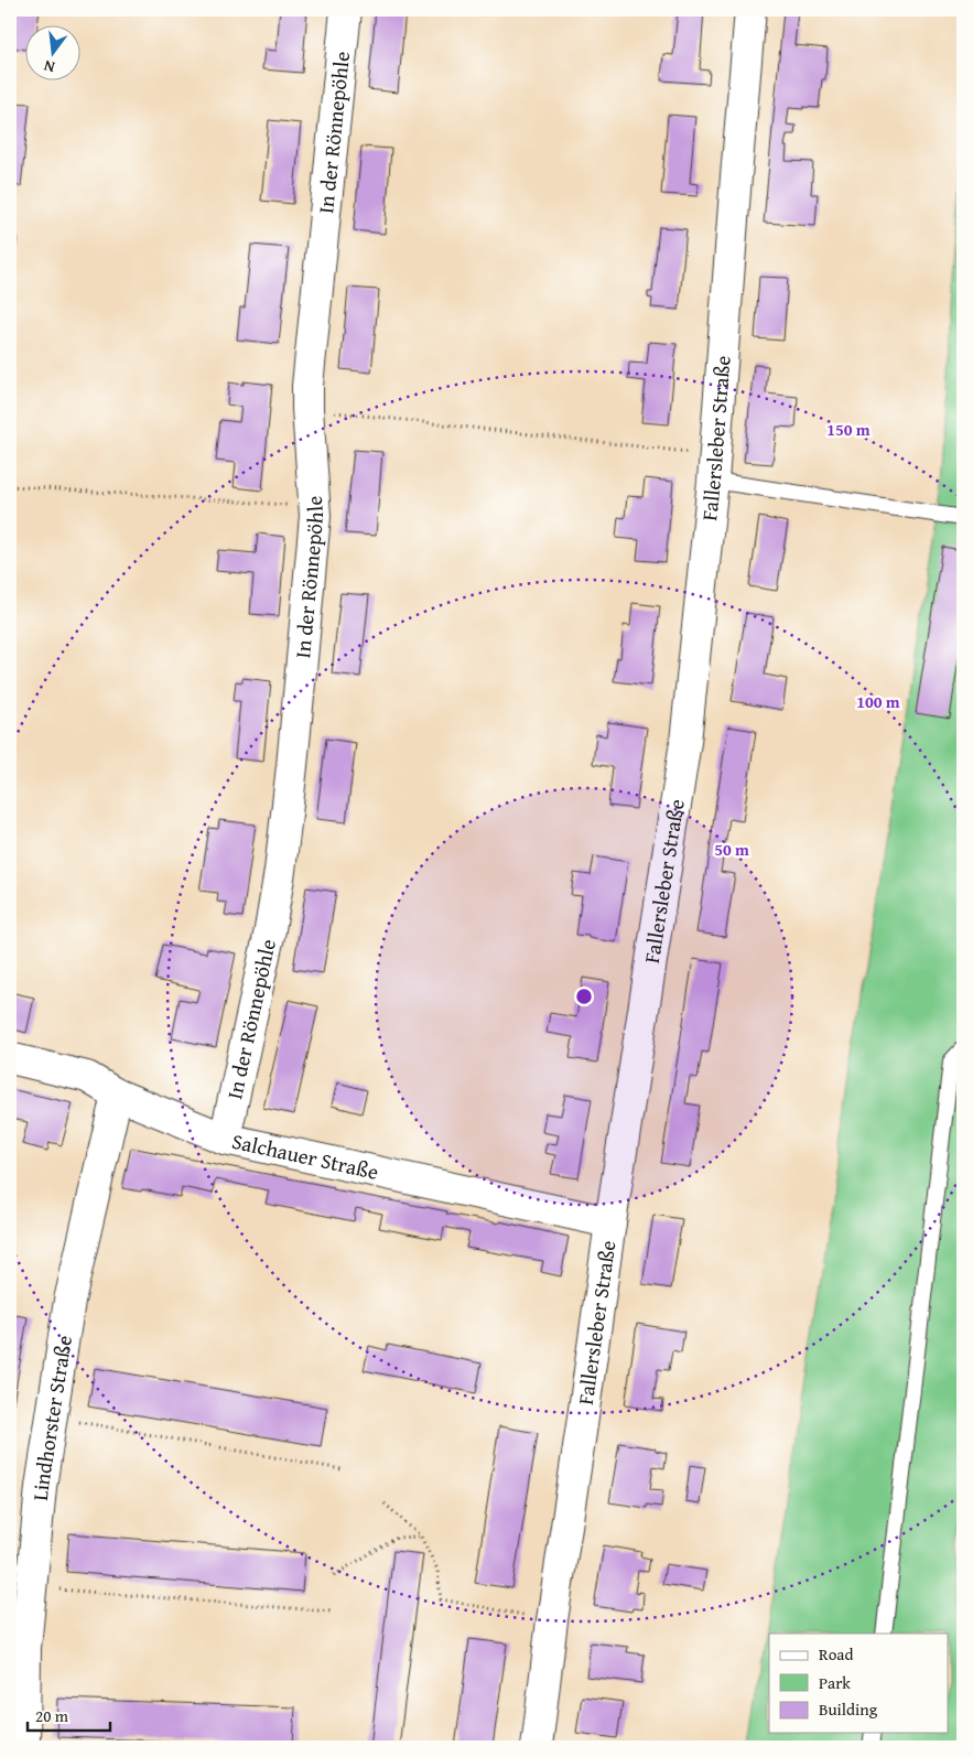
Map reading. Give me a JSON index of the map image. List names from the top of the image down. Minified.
{"streets":{"street":["In der Rönnepöhle","Fallersleber Straße","Salchauer Straße","Lindhorster Straße"]},"crossings":[["In der Rönnepöhle","Salchauer Straße"],["Fallersleber Straße","Salchauer Straße"],["Salchauer Straße","Lindhorster Straße"]],"legend":["Road","Park","Building"],"scale_bar":"20 m","north":"bottom","rings":["150 m","100 m","50 m"]}
